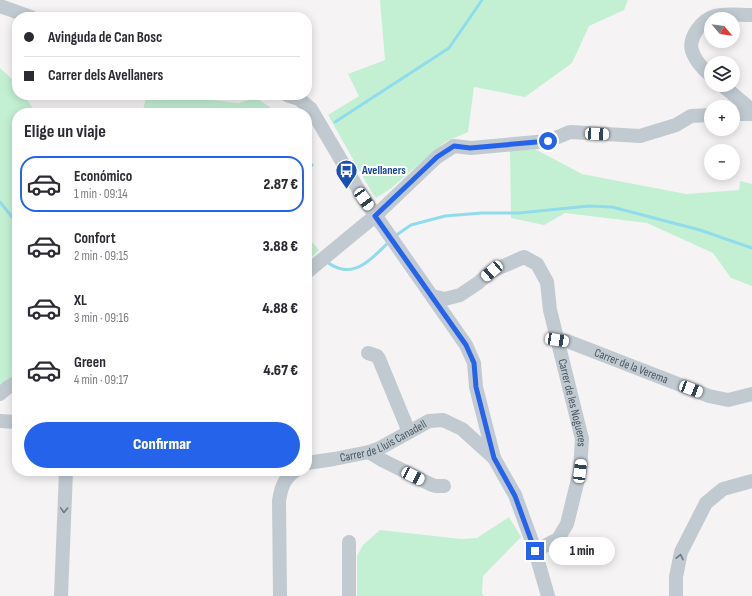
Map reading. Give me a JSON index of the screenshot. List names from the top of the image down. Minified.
{"streets":{"street":["Carrer de la Verema","Carrer de les Nogueres","Carrer de Lluís Canadell"]},"crossings":[["Carrer de la Verema","Carrer de les Nogueres"]],"places":{"bus stop":["Avellaners"]},"north":"bottom right","page":{"map_buttons":["+","−"],"banner":["Avinguda de Can Bosc","Carrer dels Avellaners"],"heading":"Elige un viaje","list":[{"name":"Económico","note":"1 min · 09:14","value":"2.87 €"},{"name":"Confort","note":"2 min · 09:15","value":"3.88 €"},{"name":"XL","note":"3 min · 09:16","value":"4.88 €"},{"name":"Green","note":"4 min · 09:17","value":"4.67 €"}],"buttons":"Confirmar","bubble":"1 min"}}
